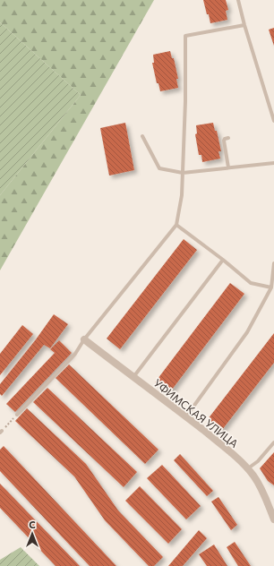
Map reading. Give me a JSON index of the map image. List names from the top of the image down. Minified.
{"streets":{"street":["УФИМСКАЯ УЛИЦА"]},"north":"top"}
